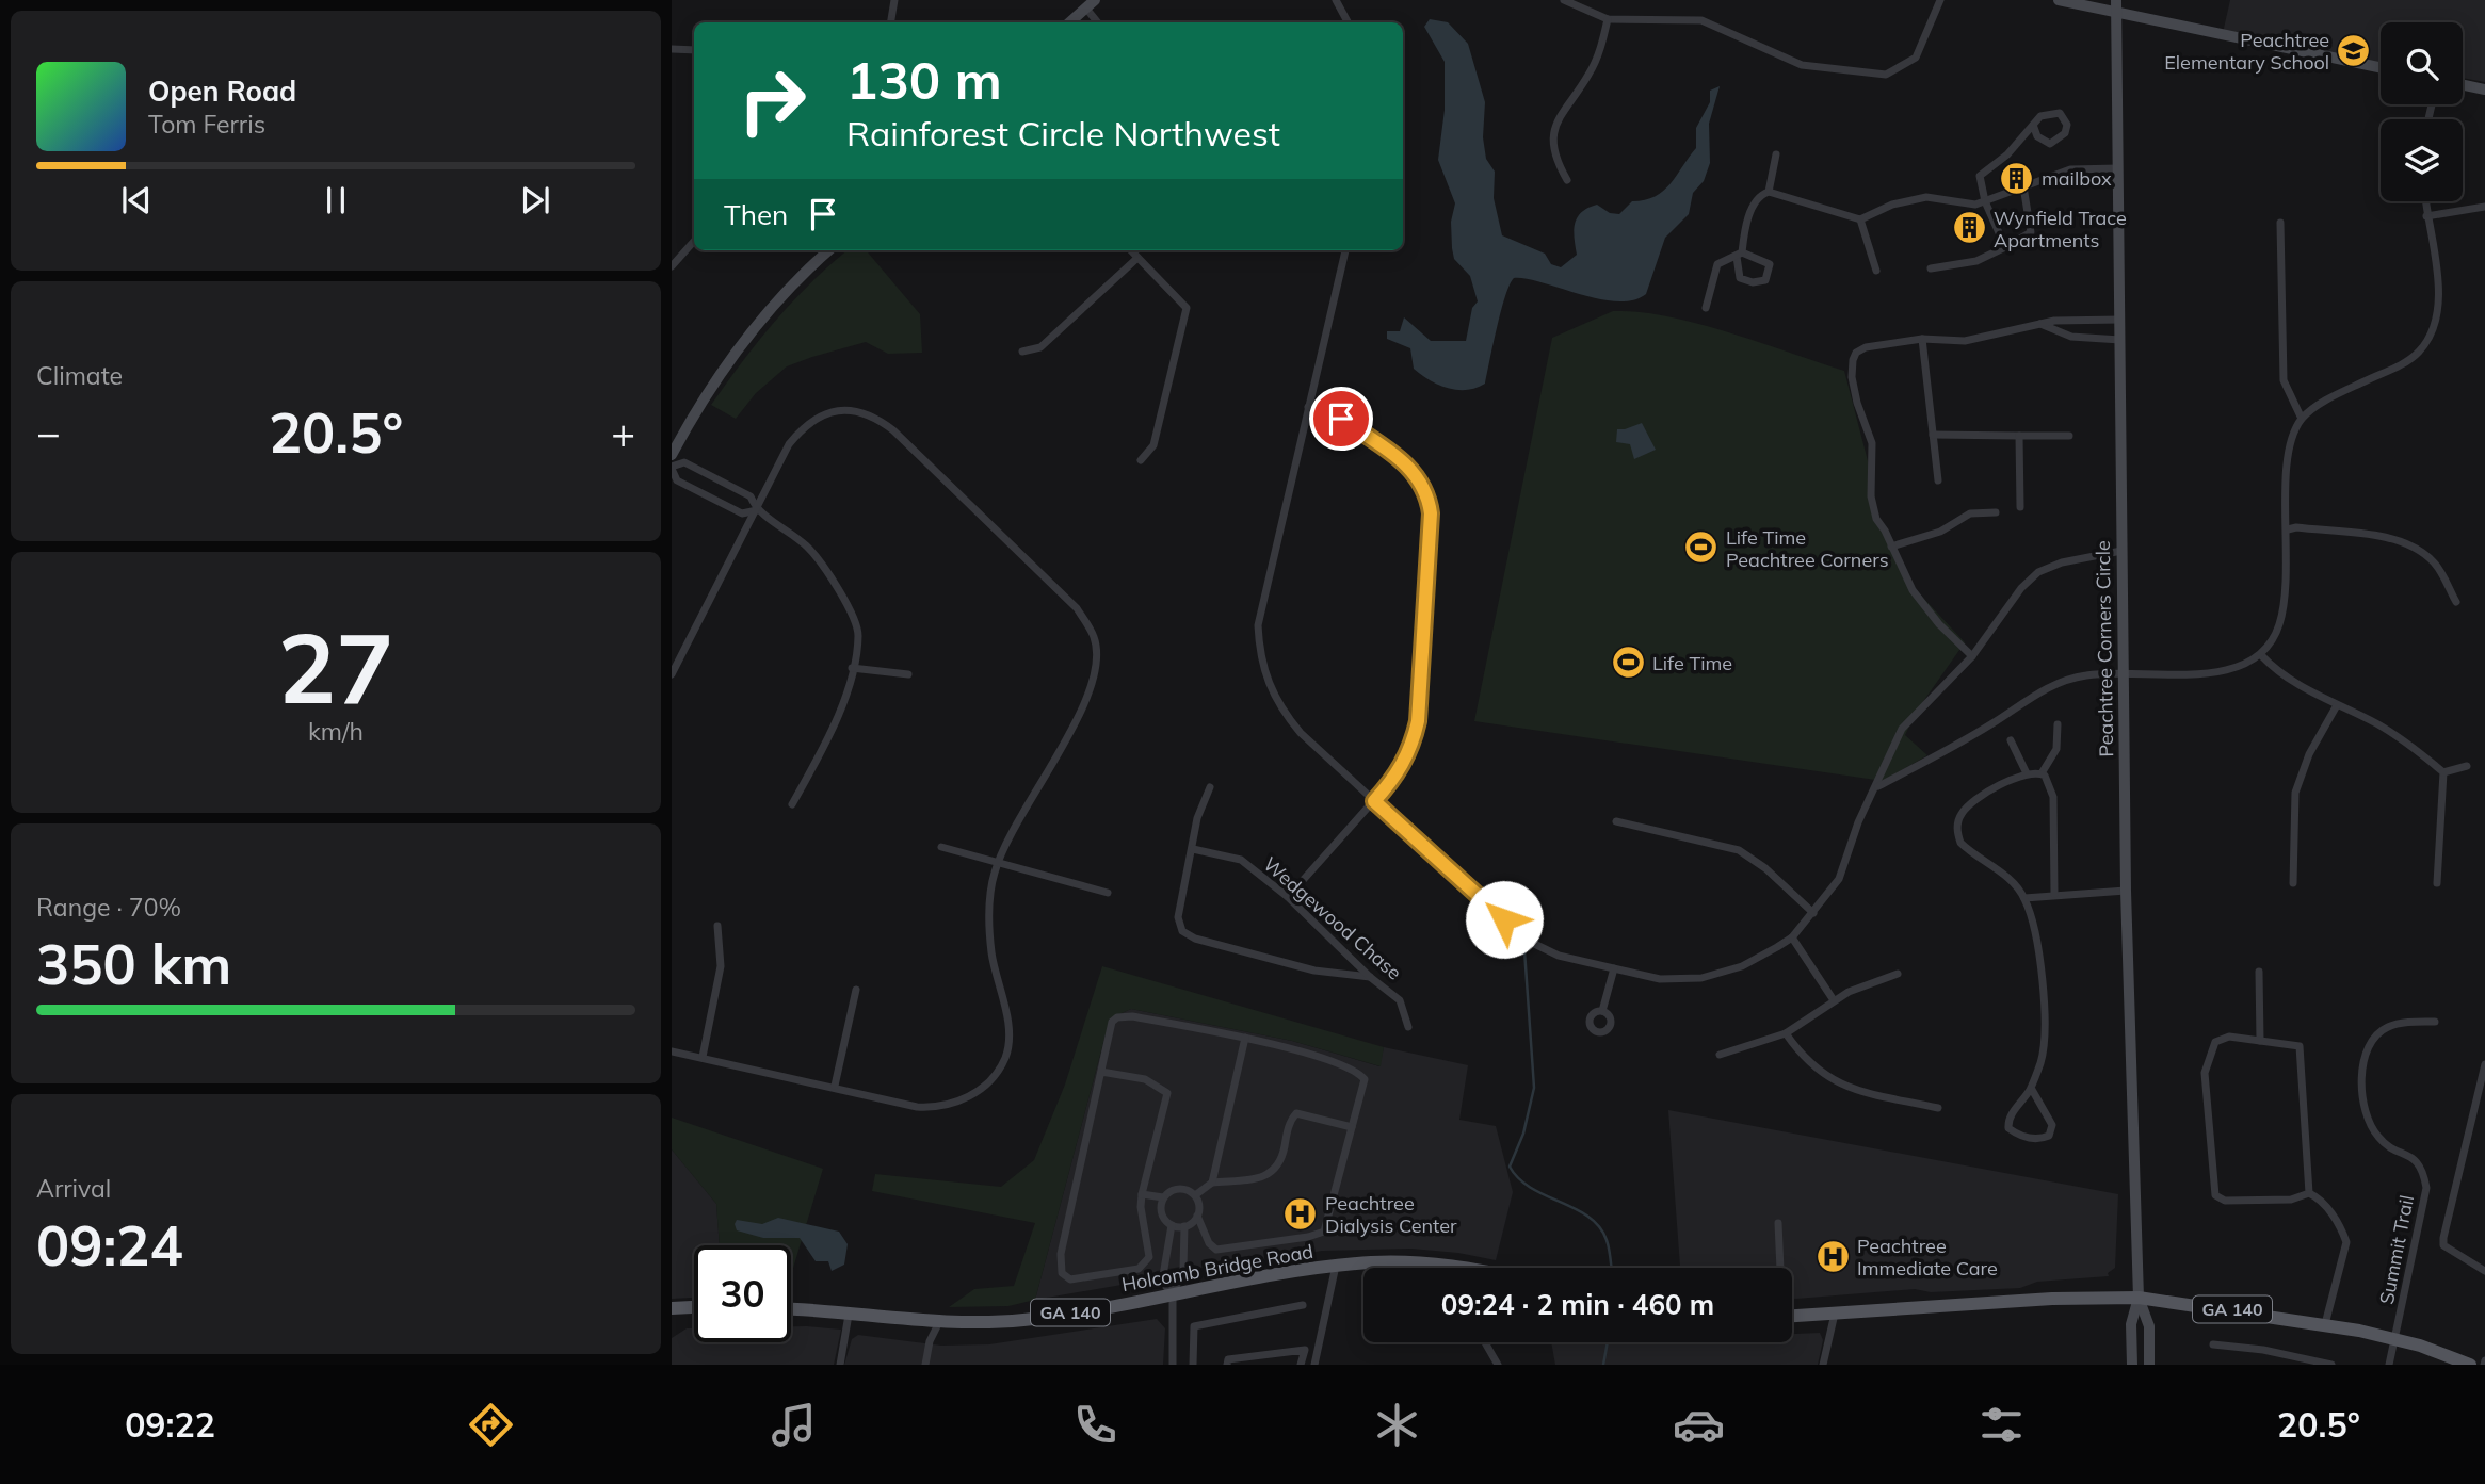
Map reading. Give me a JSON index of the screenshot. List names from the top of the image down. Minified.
{"streets":{"main road":["Holcomb Bridge Road","GA 140"],"street":["Peachtree Corners Circle","Wedgewood Chase","Summit Trail"]},"crossings":[["Peachtree Corners Circle","GA 140"],["Summit Trail","GA 140"]],"places":{"school or university":["Peachtree Elementary School"],"building":["mailbox","Wynfield Trace Apartments"],"sports":["Life Time Peachtree Corners","Life Time"],"hospital":["Peachtree Dialysis Center","Peachtree Immediate Care"]},"page":{"turn":["130 m","Rainforest Circle Northwest"],"song":["Open Road","Tom Ferris"],"then":"Then","tile":["Climate",["27","km/h"],["Range · 70%","350 km"],["Arrival","09:24"]],"heat":["−","20.5°","+"],"limit":"30","trip":"09:24 · 2 min · 460 m","tabs":["09:22","20.5°"]}}
